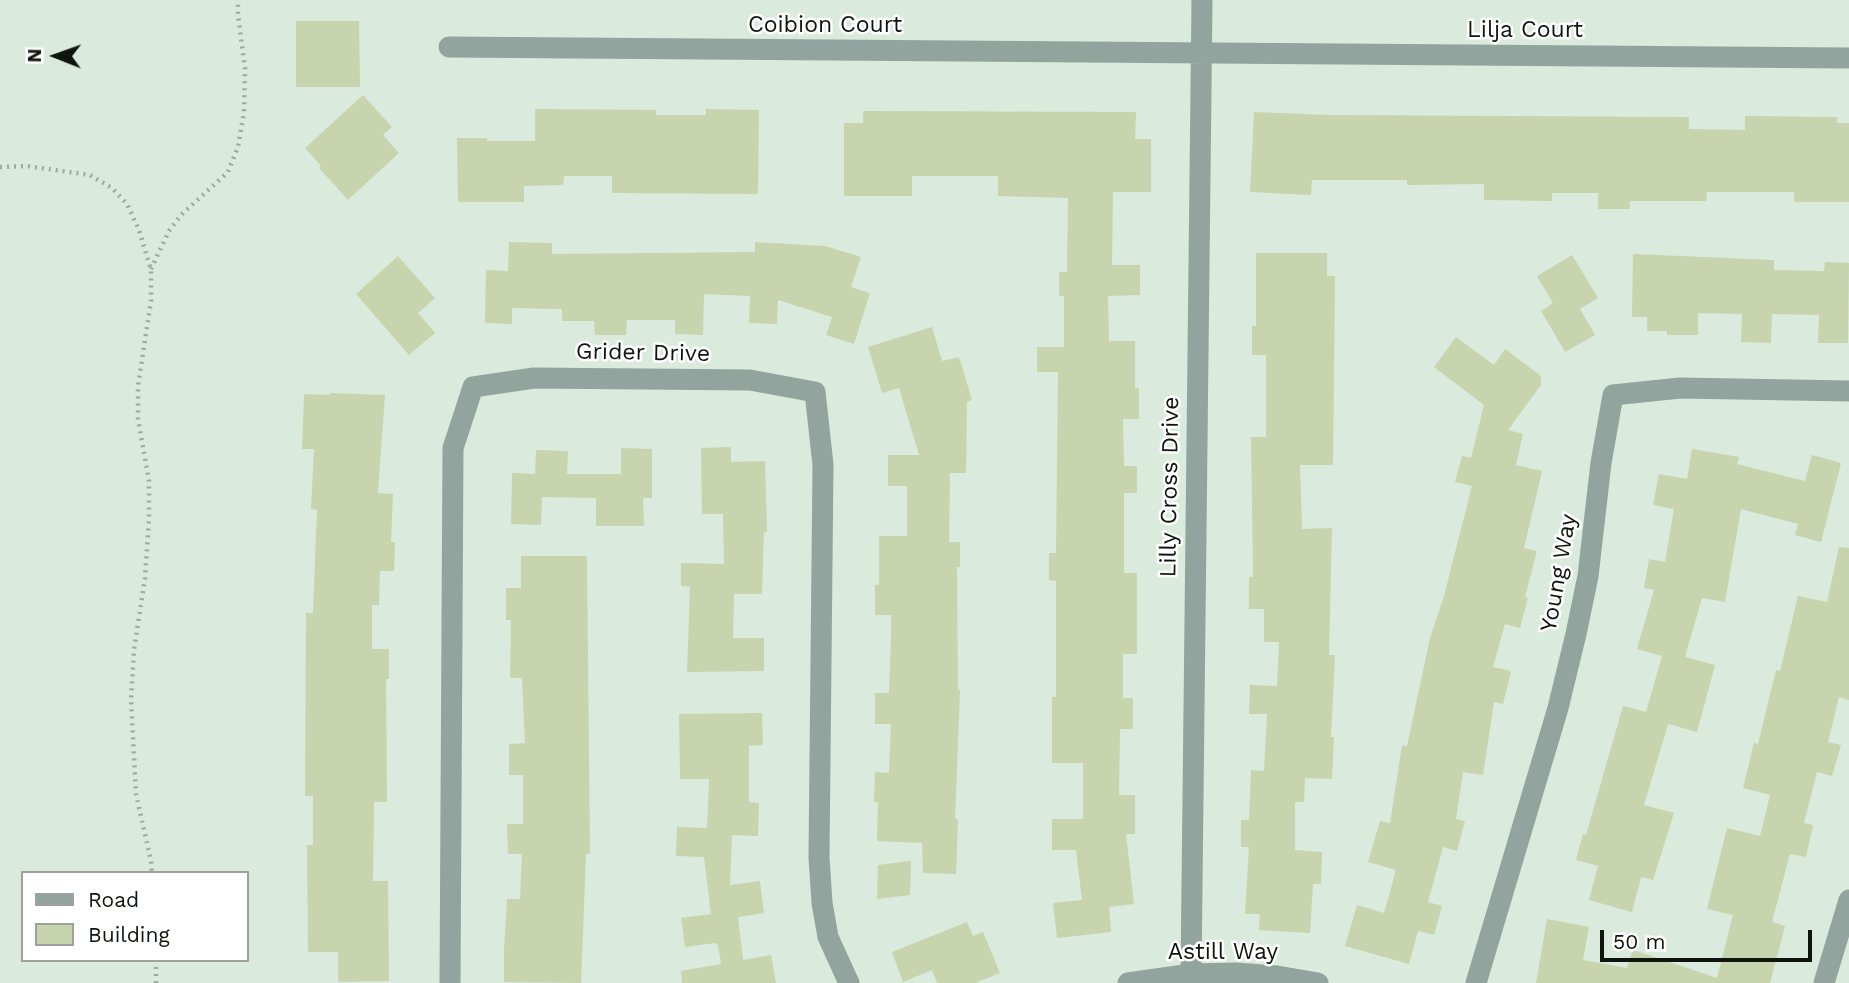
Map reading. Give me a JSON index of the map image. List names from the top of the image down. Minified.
{"streets":{"street":["Coibion Court","Lilja Court","Grider Drive","Lilly Cross Drive","Young Way","Astill Way"]},"crossings":[["Coibion Court","Lilja Court"],["Coibion Court","Lilly Cross Drive"],["Lilja Court","Lilly Cross Drive"],["Lilly Cross Drive","Astill Way"]],"legend":["Road","Building"],"scale_bar":"50 m","north":"left"}
